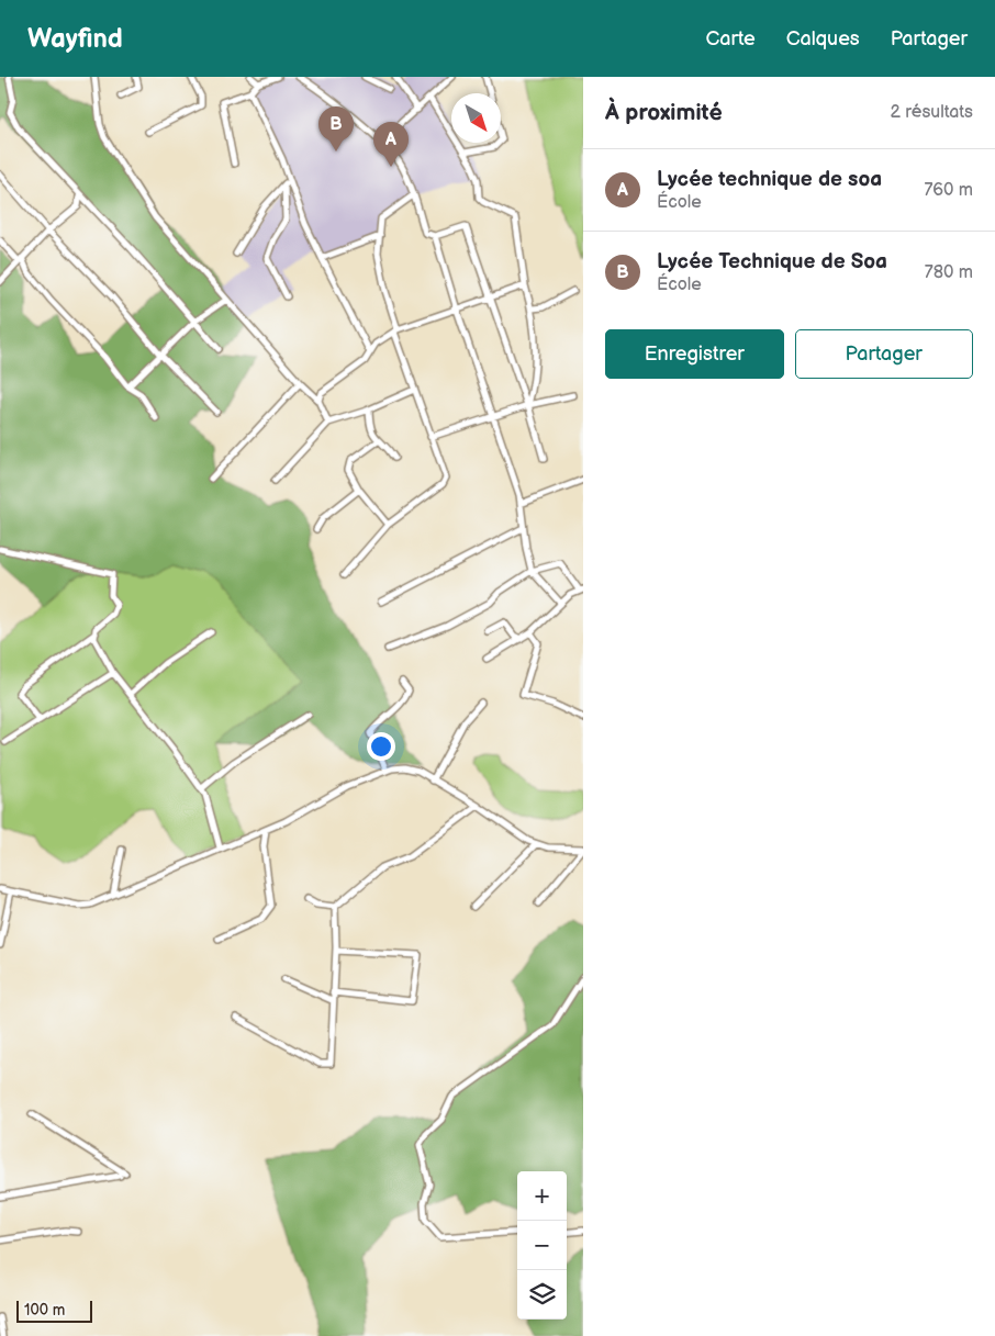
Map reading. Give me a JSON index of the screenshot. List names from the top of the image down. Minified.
{"scale_bar":"100 m","north":"bottom right","page":{"header":"Wayfind","nav":["Carte","Calques","Partager"],"heading":["À proximité","2 résultats"],"pins":["B","A"],"list":[{"mark":"A","name":"Lycée technique de soa","note":"École","value":"760 m"},{"mark":"B","name":"Lycée Technique de Soa","note":"École","value":"780 m"}],"buttons":["Enregistrer","Partager"],"map_buttons":["+","−"],"scale":"100 m"}}
